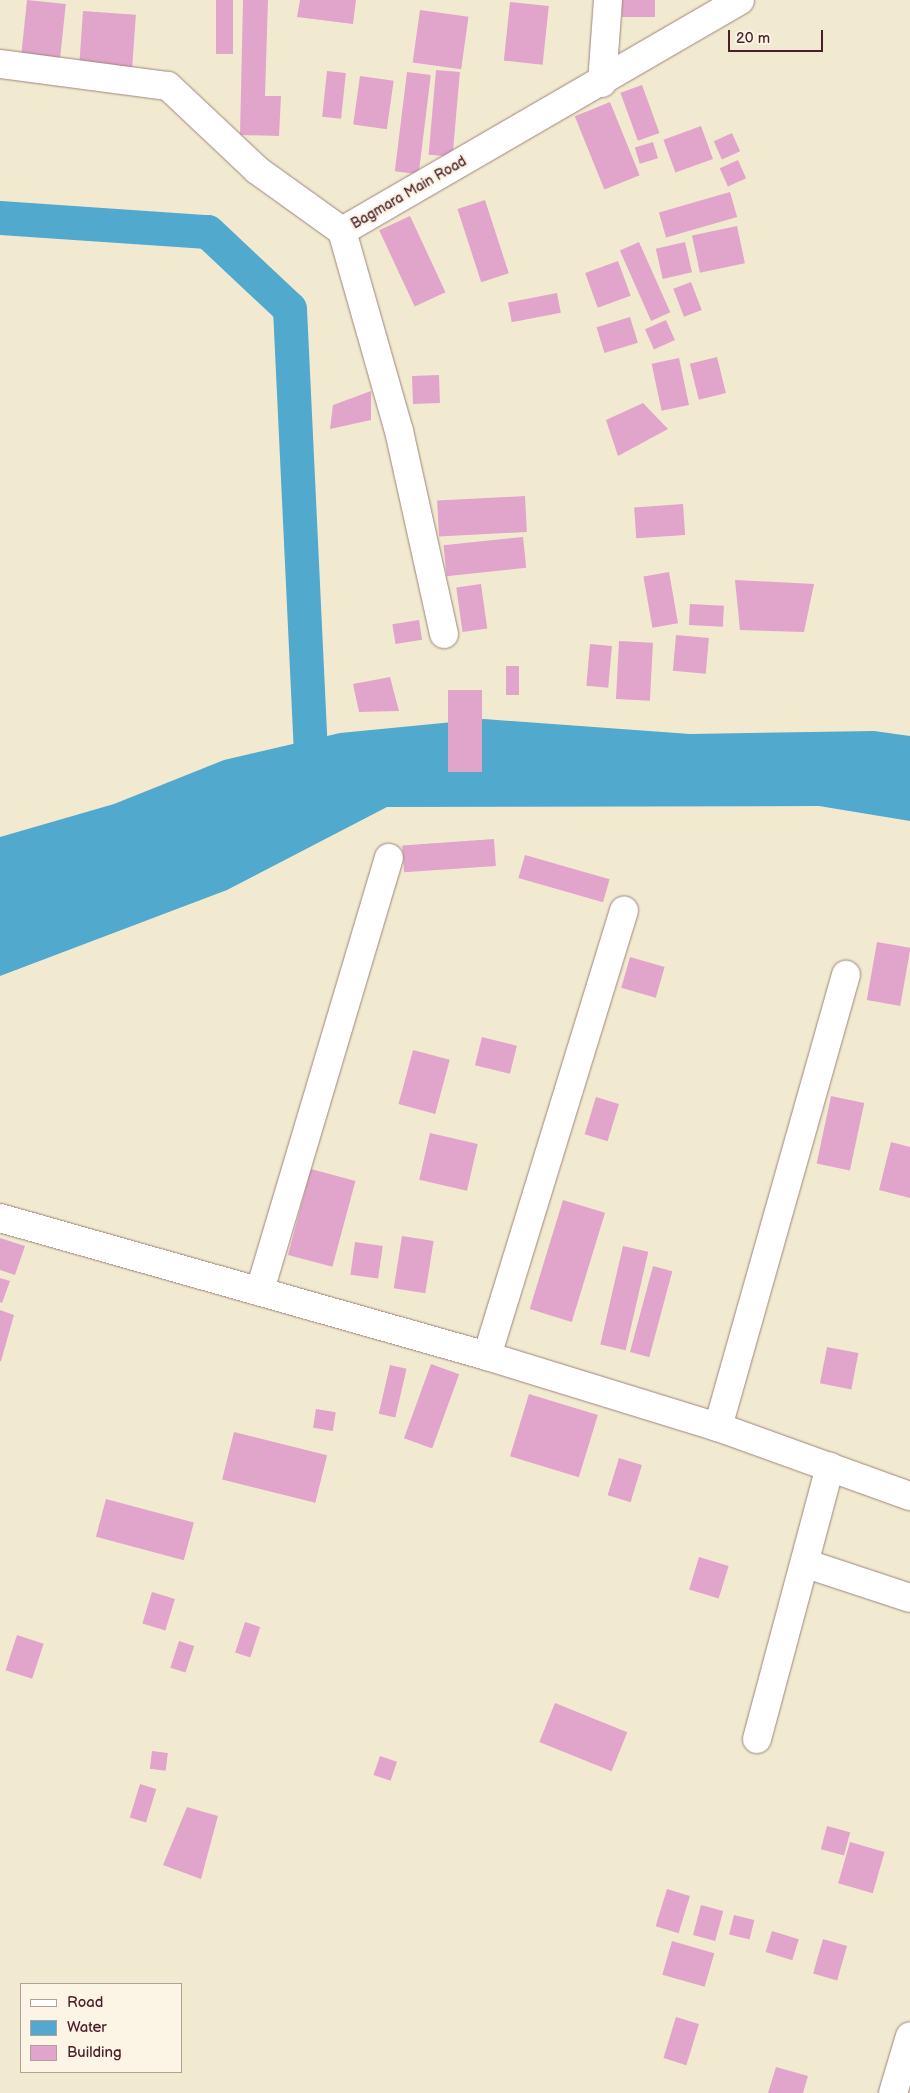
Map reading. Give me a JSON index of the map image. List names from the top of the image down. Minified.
{"streets":{"street":["Bagmara Main Road"]},"legend":["Road","Water","Building"],"scale_bar":"20 m"}
